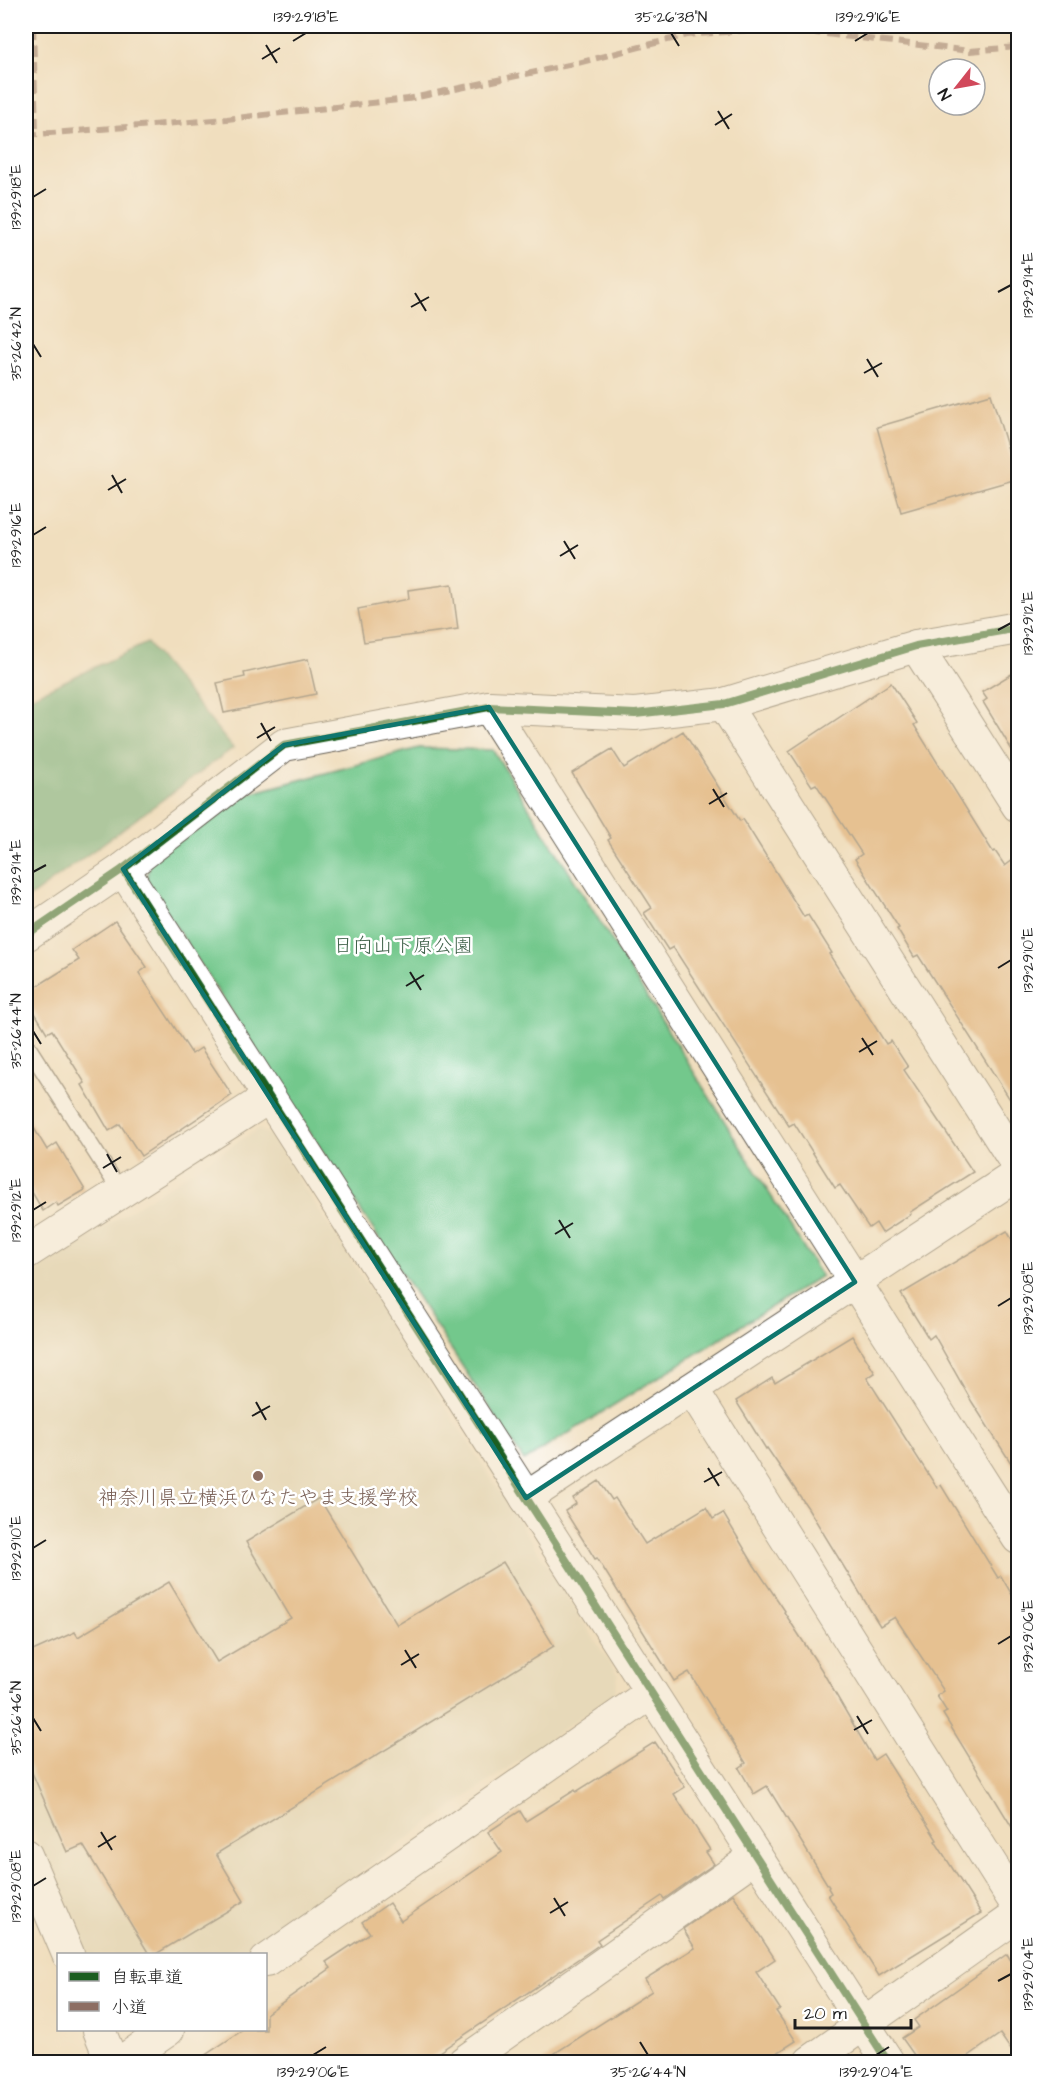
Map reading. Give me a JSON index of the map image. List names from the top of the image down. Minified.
{"parks":["日向山下原公園"],"places":["神奈川県立横浜ひなたやま支援学校"],"legend":["自転車道","小道"],"scale_bar":"20 m","north":"bottom left","coordinates":["139°29'18\"E","35°26'38\"N","139°29'16\"E","139°29'14\"E","35°26'42\"N","139°29'12\"E","139°29'10\"E","35°26'44\"N","139°29'08\"E","139°29'06\"E","35°26'46\"N","139°29'04\"E"]}
